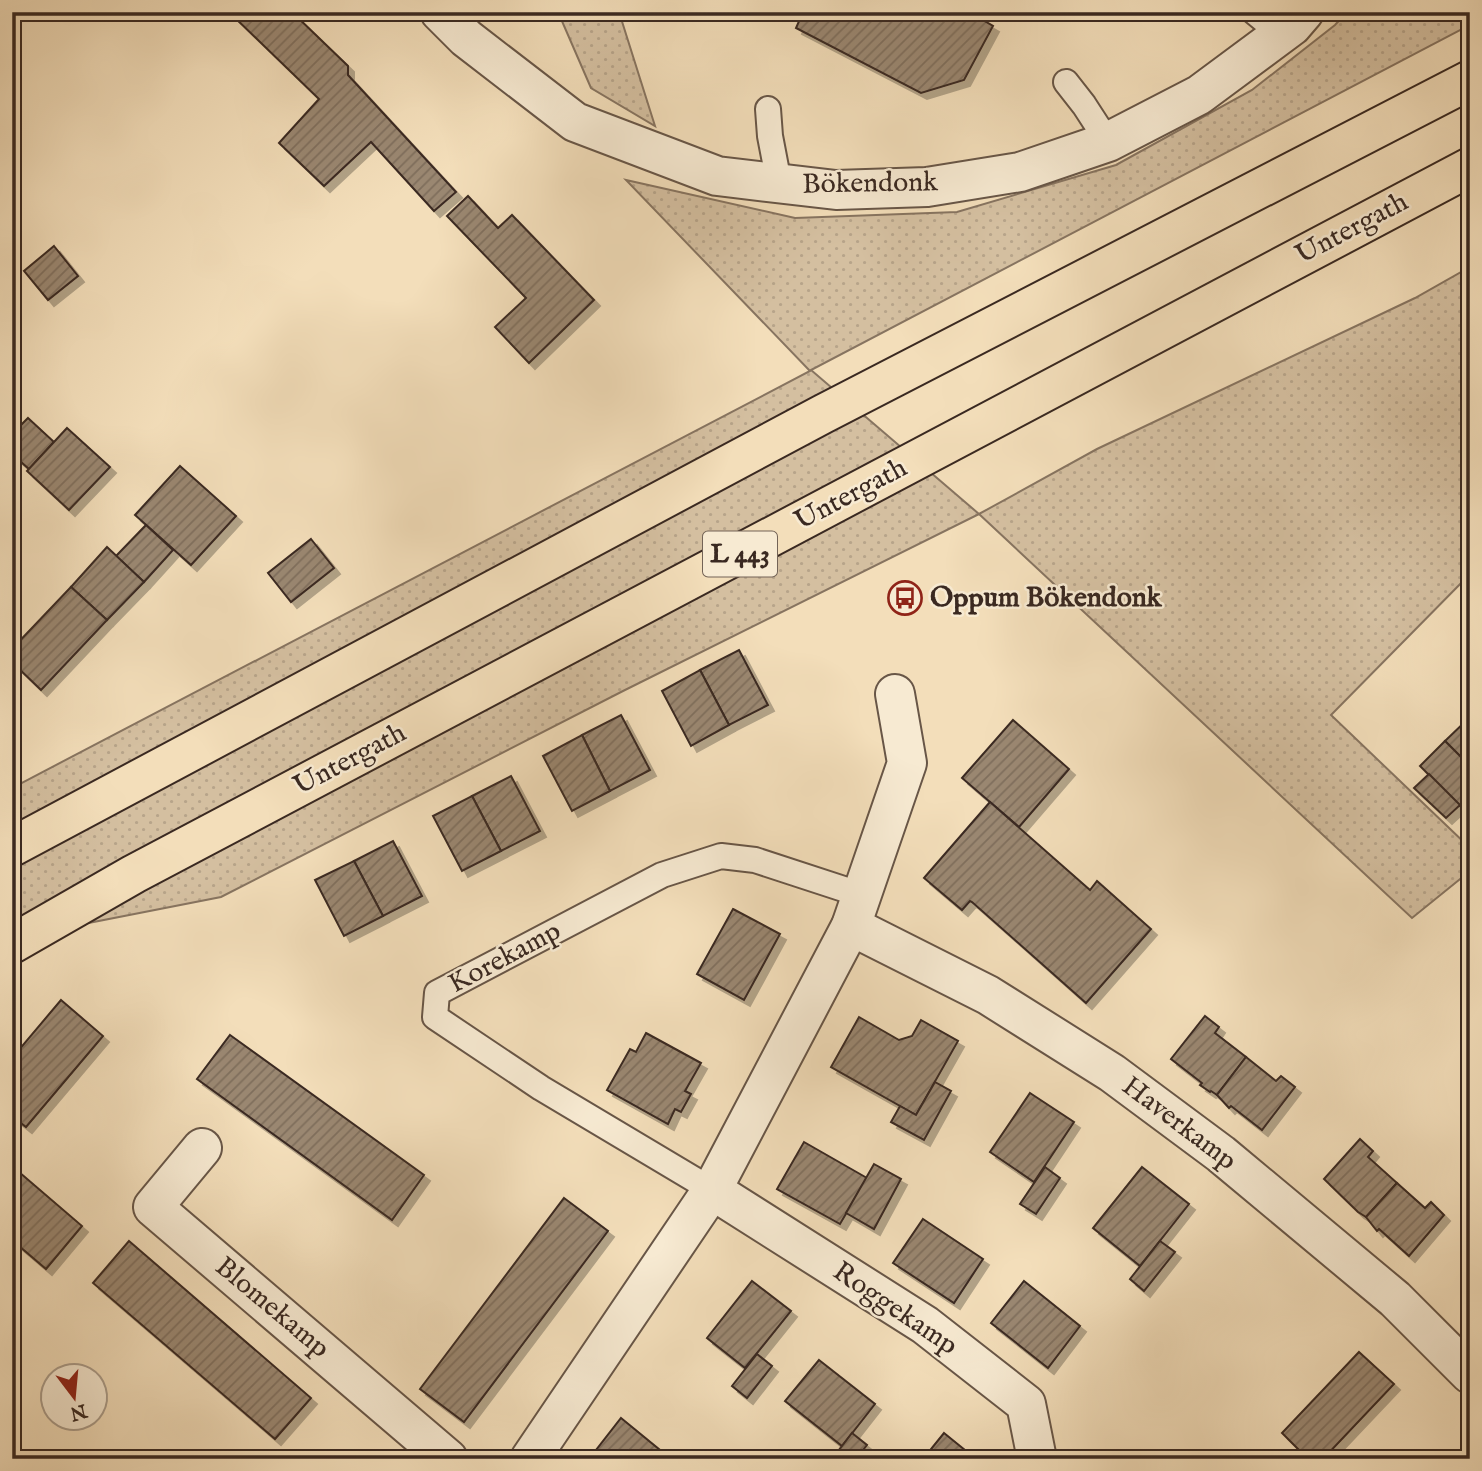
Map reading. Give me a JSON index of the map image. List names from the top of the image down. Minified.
{"streets":{"main road":["Untergath","L 443"],"street":["Bökendonk","Haverkamp","Blomekamp","Roggekamp"],"lane":["Korekamp"]},"crossings":[["Korekamp","Haverkamp"],["Korekamp","Roggekamp"]],"places":{"bus stop":["Oppum Bökendonk"]},"north":"bottom"}
